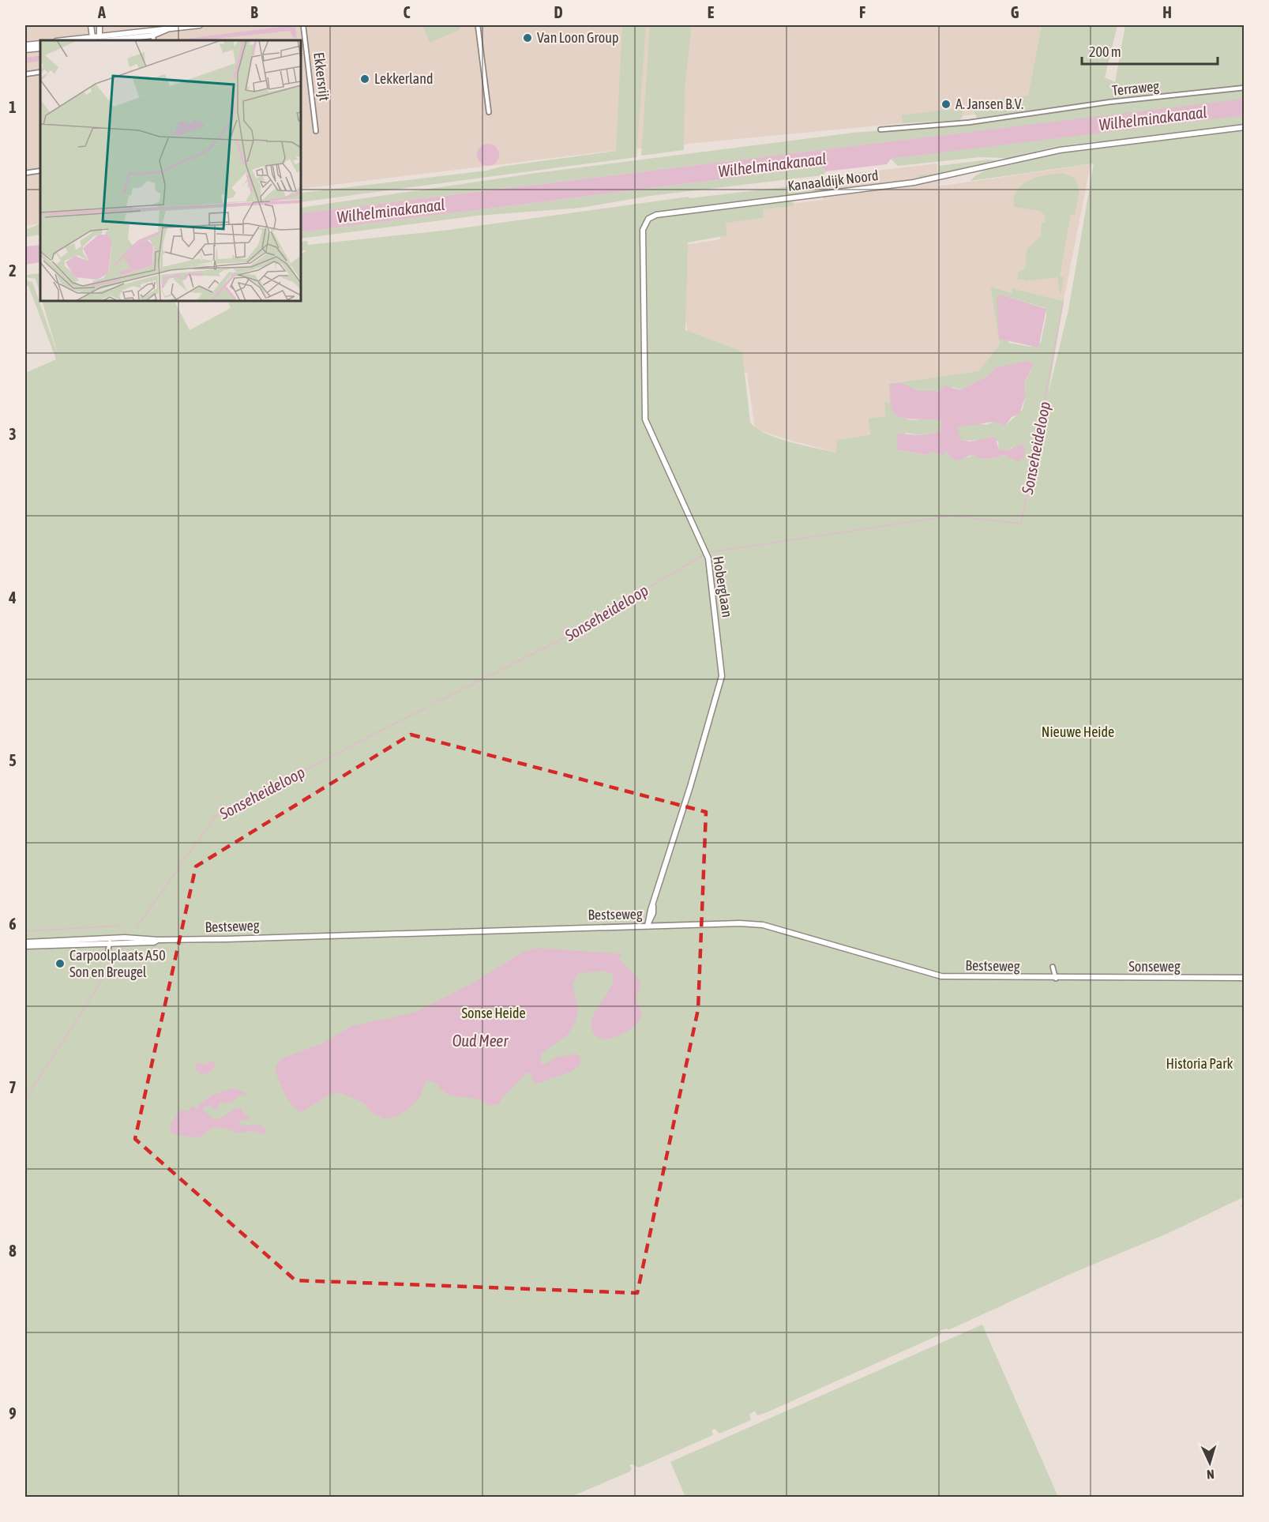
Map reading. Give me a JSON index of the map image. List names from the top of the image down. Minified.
{"streets":{"main road":["Kanaaldijk Noord","Hoberglaan","Bestseweg","Sonseweg"],"street":["Ekkersrijt","Terraweg"]},"crossings":[["Kanaaldijk Noord","Hoberglaan"],["Hoberglaan","Bestseweg"],["Bestseweg","Sonseweg"]],"water":["Wilhelminakanaal","Sonseheideloop","Oud Meer"],"parks":["Nieuwe Heide","Sonse Heide","Historia Park"],"places":["Van Loon Group","Lekkerland","A. Jansen B.V.","Carpoolplaats A50 Son en Breugel"],"scale_bar":"200 m","north":"bottom","grid":{"columns":["A","B","C","D","E","F","G","H"],"rows":["1","2","3","4","5","6","7","8","9"]}}
